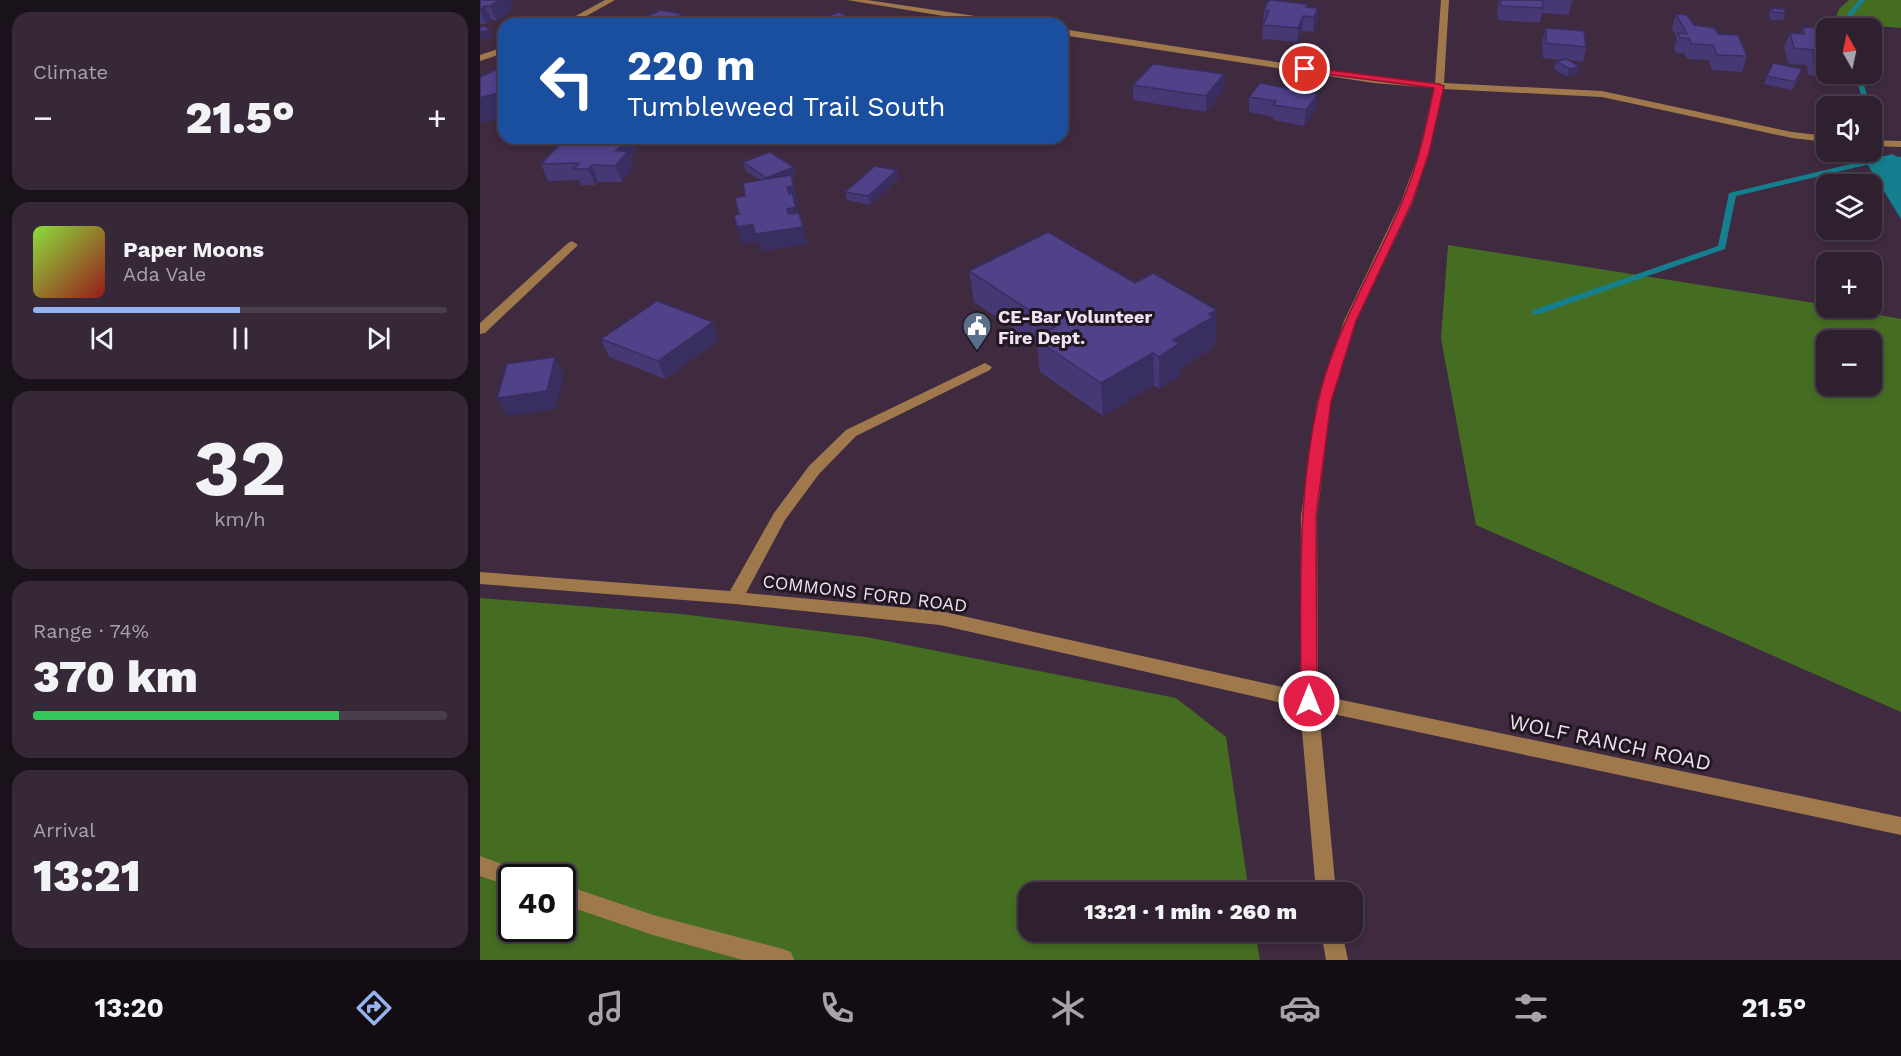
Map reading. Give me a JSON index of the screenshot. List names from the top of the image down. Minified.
{"streets":{"street":["COMMONS FORD ROAD","WOLF RANCH ROAD"]},"crossings":[["COMMONS FORD ROAD","WOLF RANCH ROAD"]],"places":{"public building":["CE-Bar Volunteer Fire Dept."]},"north":"top","page":{"tile":["Climate",["32","km/h"],["Range · 74%","370 km"],["Arrival","13:21"]],"map_buttons":["+","−"],"turn":["220 m","Tumbleweed Trail South"],"heat":["−","21.5°","+"],"song":["Paper Moons","Ada Vale"],"limit":"40","trip":"13:21 · 1 min · 260 m","tabs":["13:20","21.5°"]}}
